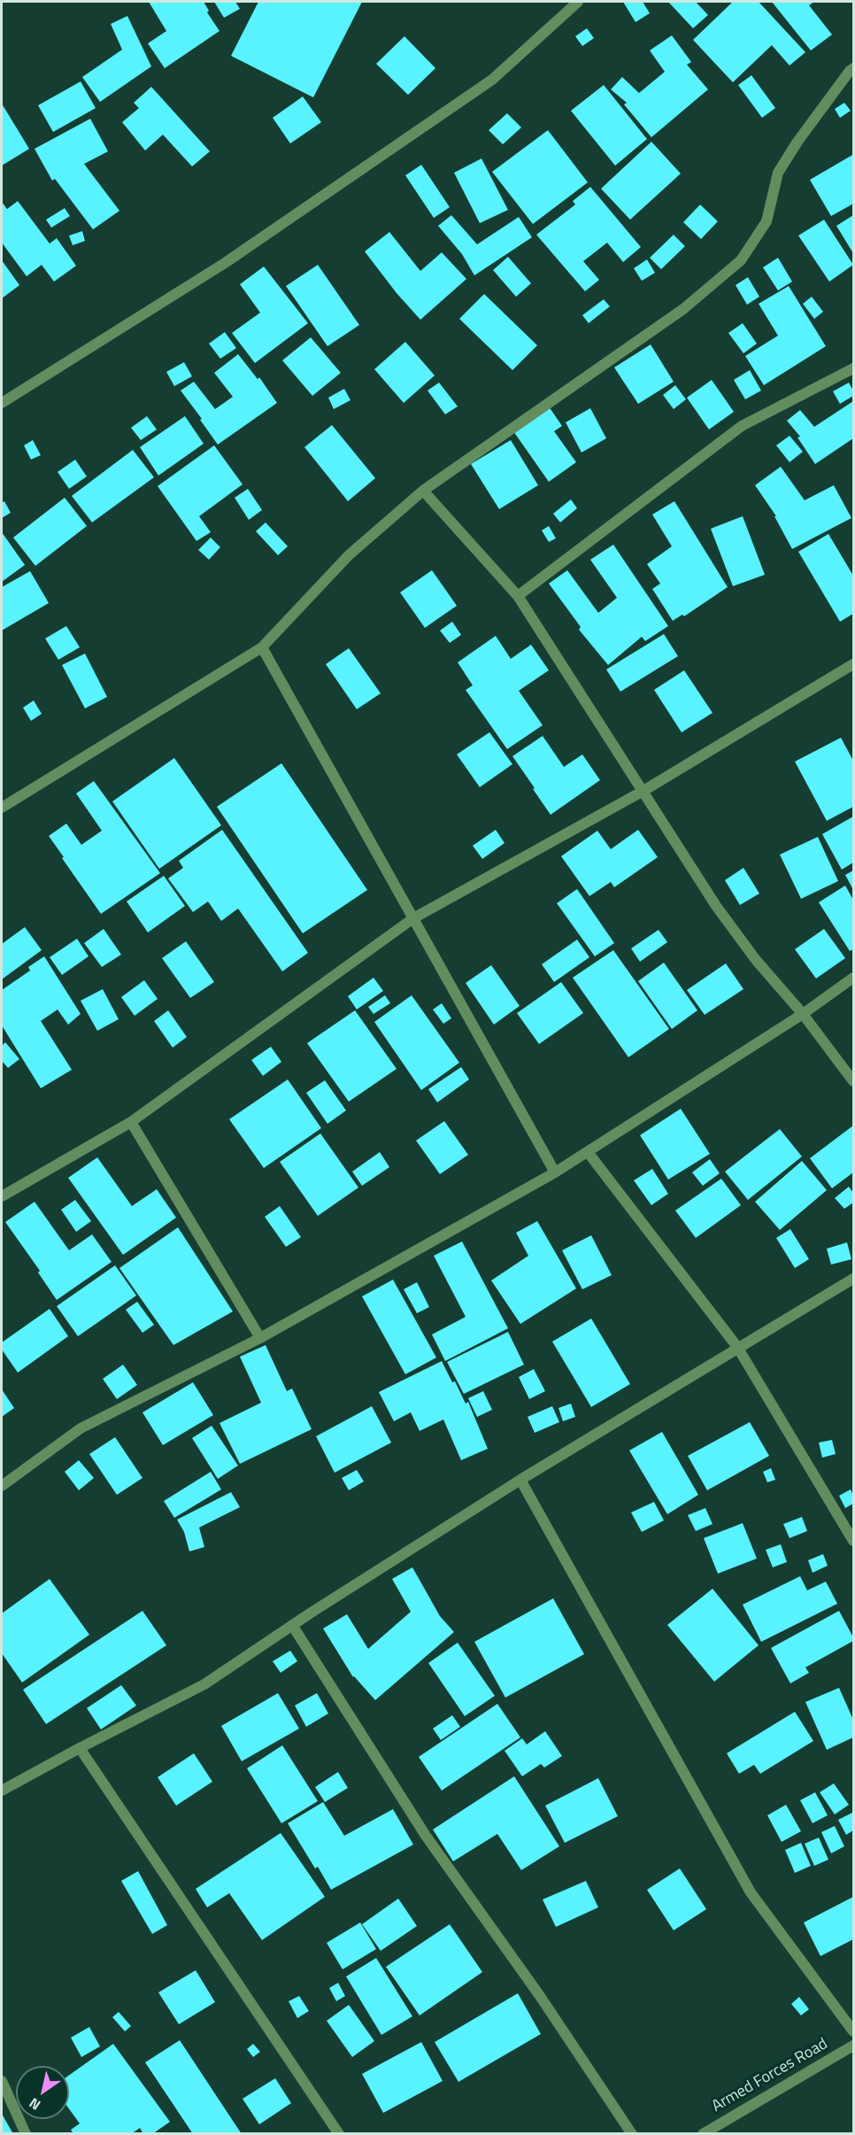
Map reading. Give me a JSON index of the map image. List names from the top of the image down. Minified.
{"streets":{"street":["Armed Forces Road"]},"north":"bottom left"}
